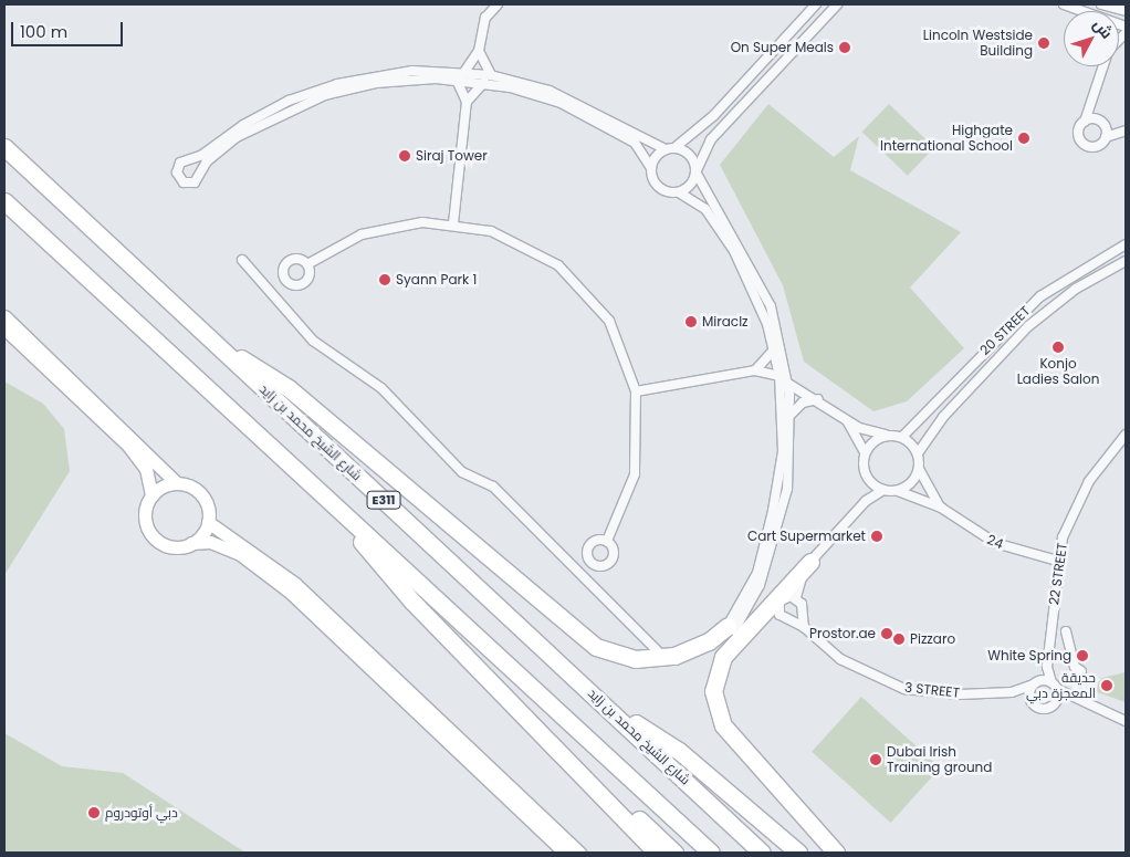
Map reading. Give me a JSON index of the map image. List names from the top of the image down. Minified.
{"streets":{"highway":["شارع الشيخ محمد بن زايد","E311"],"street":["20 STREET","24","22 STREET","3 STREET"]},"crossings":[["20 STREET","24"],["20 STREET","3 STREET"],["24","22 STREET"],["24","3 STREET"]],"places":["Lincoln Westside Building","On Super Meals","Highgate International School","Siraj Tower","Syann Park 1","Miraclz","Konjo Ladies Salon","Cart Supermarket","Prostor.ae","Pizzaro","White Spring","حديقة المعجزة دبي","Dubai Irish Training ground","دبي أوتودروم"],"scale_bar":"100 m","north":"top right"}
